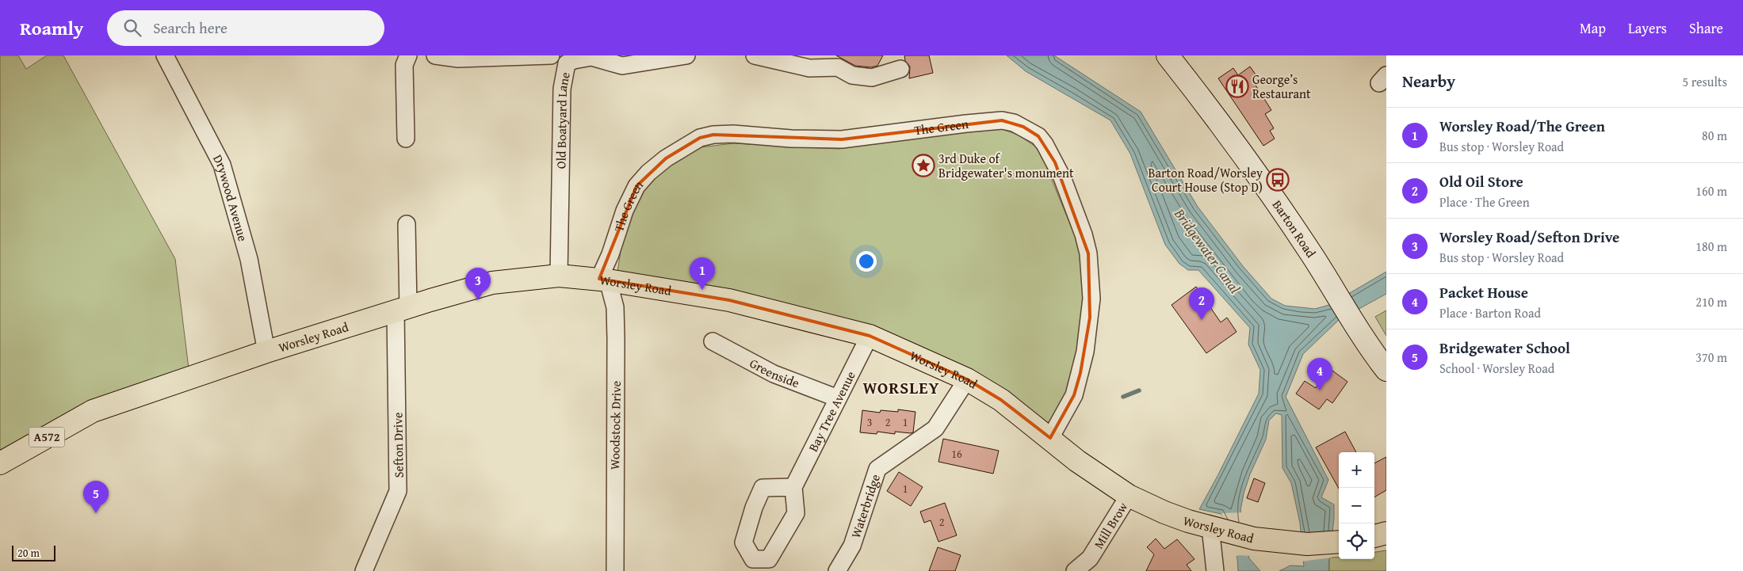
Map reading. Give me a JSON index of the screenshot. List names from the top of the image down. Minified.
{"streets":{"main road":["Barton Road","Worsley Road","A572"],"street":["Old Boatyard Lane","The Green","Drywood Avenue","Greenside","Bay Tree Avenue","Woodstock Drive","Sefton Drive","Waterbridge","Mill Brow"]},"crossings":[["Old Boatyard Lane","Worsley Road"],["The Green","Worsley Road"],["The Green","Woodstock Drive"],["Drywood Avenue","Worsley Road"],["Worsley Road","Bay Tree Avenue"],["Worsley Road","Woodstock Drive"],["Worsley Road","Sefton Drive"],["Worsley Road","Waterbridge"],["Worsley Road","Mill Brow"],["Greenside","Bay Tree Avenue"]],"districts":["WORSLEY"],"water":["Bridgewater Canal"],"places":{"restaurant":["George’s Restaurant"],"place":["3rd Duke of Bridgewater's monument"],"bus stop":["Barton Road/Worsley Court House (Stop D)"]},"house_numbers":["3","2","1","16","1","2"],"scale_bar":"20 m","page":{"header":"Roamly","search":"Search here","nav":["Map","Layers","Share"],"heading":["Nearby","5 results"],"list":[{"mark":"1","name":"Worsley Road/The Green","note":"Bus stop · Worsley Road","value":"80 m"},{"mark":"2","name":"Old Oil Store","note":"Place · The Green","value":"160 m"},{"mark":"3","name":"Worsley Road/Sefton Drive","note":"Bus stop · Worsley Road","value":"180 m"},{"mark":"4","name":"Packet House","note":"Place · Barton Road","value":"210 m"},{"mark":"5","name":"Bridgewater School","note":"School · Worsley Road","value":"370 m"}],"pins":["1","3","2","4","5"],"map_buttons":["+","−"],"scale":"20 m"}}
